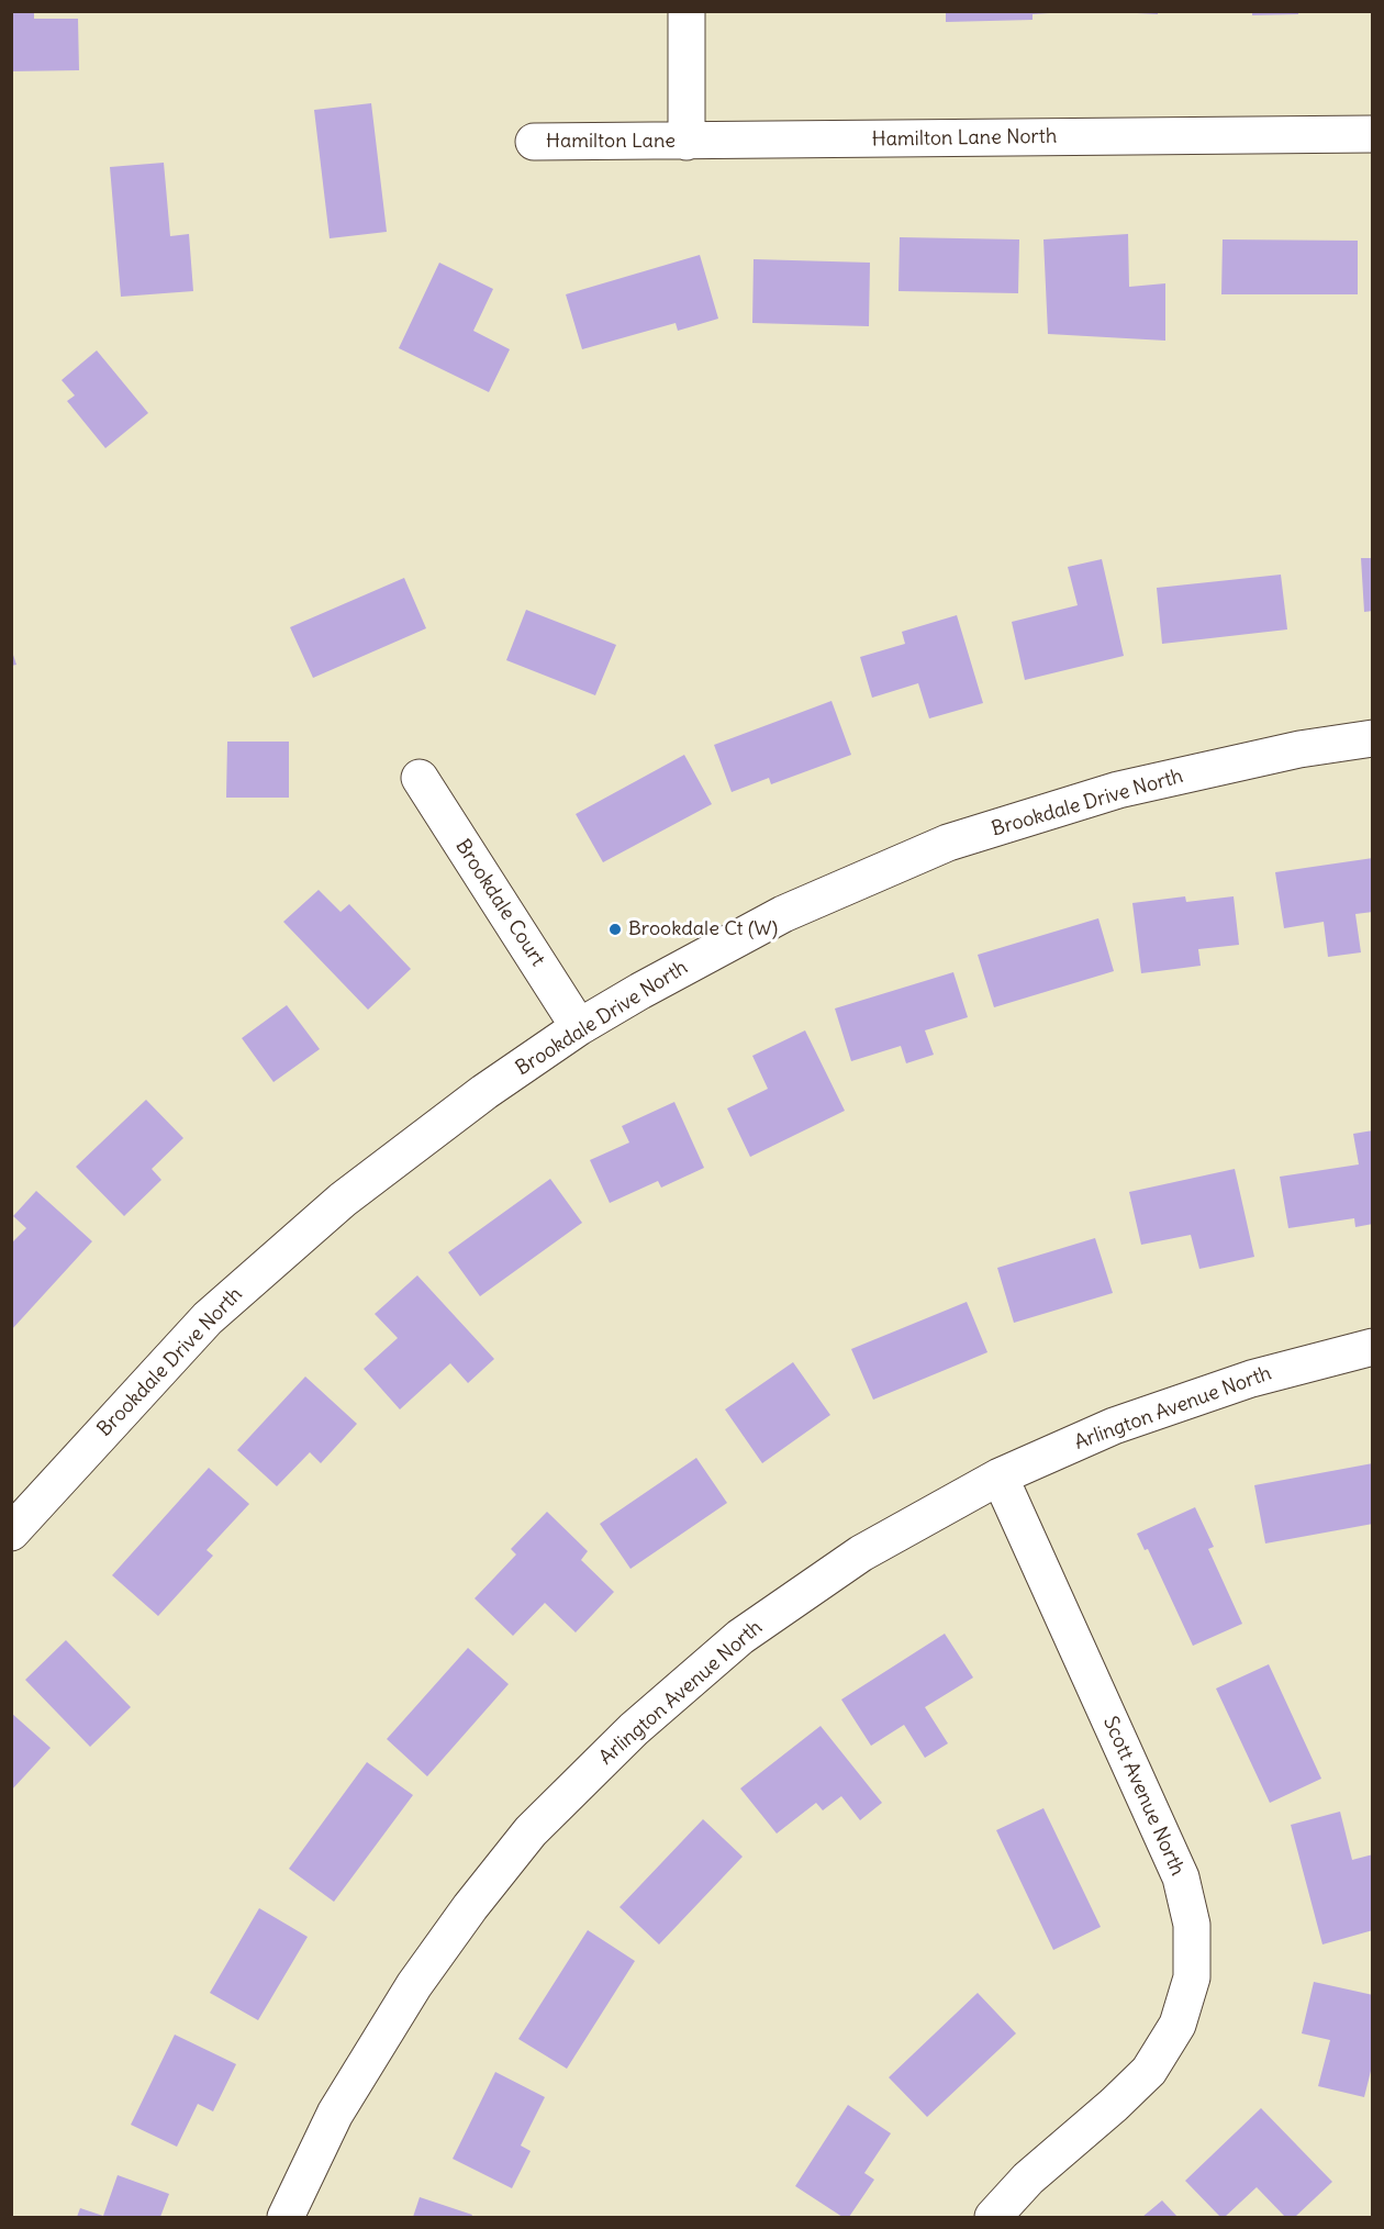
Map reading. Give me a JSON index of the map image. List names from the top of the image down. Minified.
{"streets":{"street":["Hamilton Lane North","Hamilton Lane","Brookdale Drive North","Brookdale Court","Arlington Avenue North","Scott Avenue North"]},"crossings":[["Hamilton Lane North","Hamilton Lane"],["Brookdale Drive North","Brookdale Court"],["Arlington Avenue North","Scott Avenue North"]],"places":["Brookdale Ct (W)"]}
